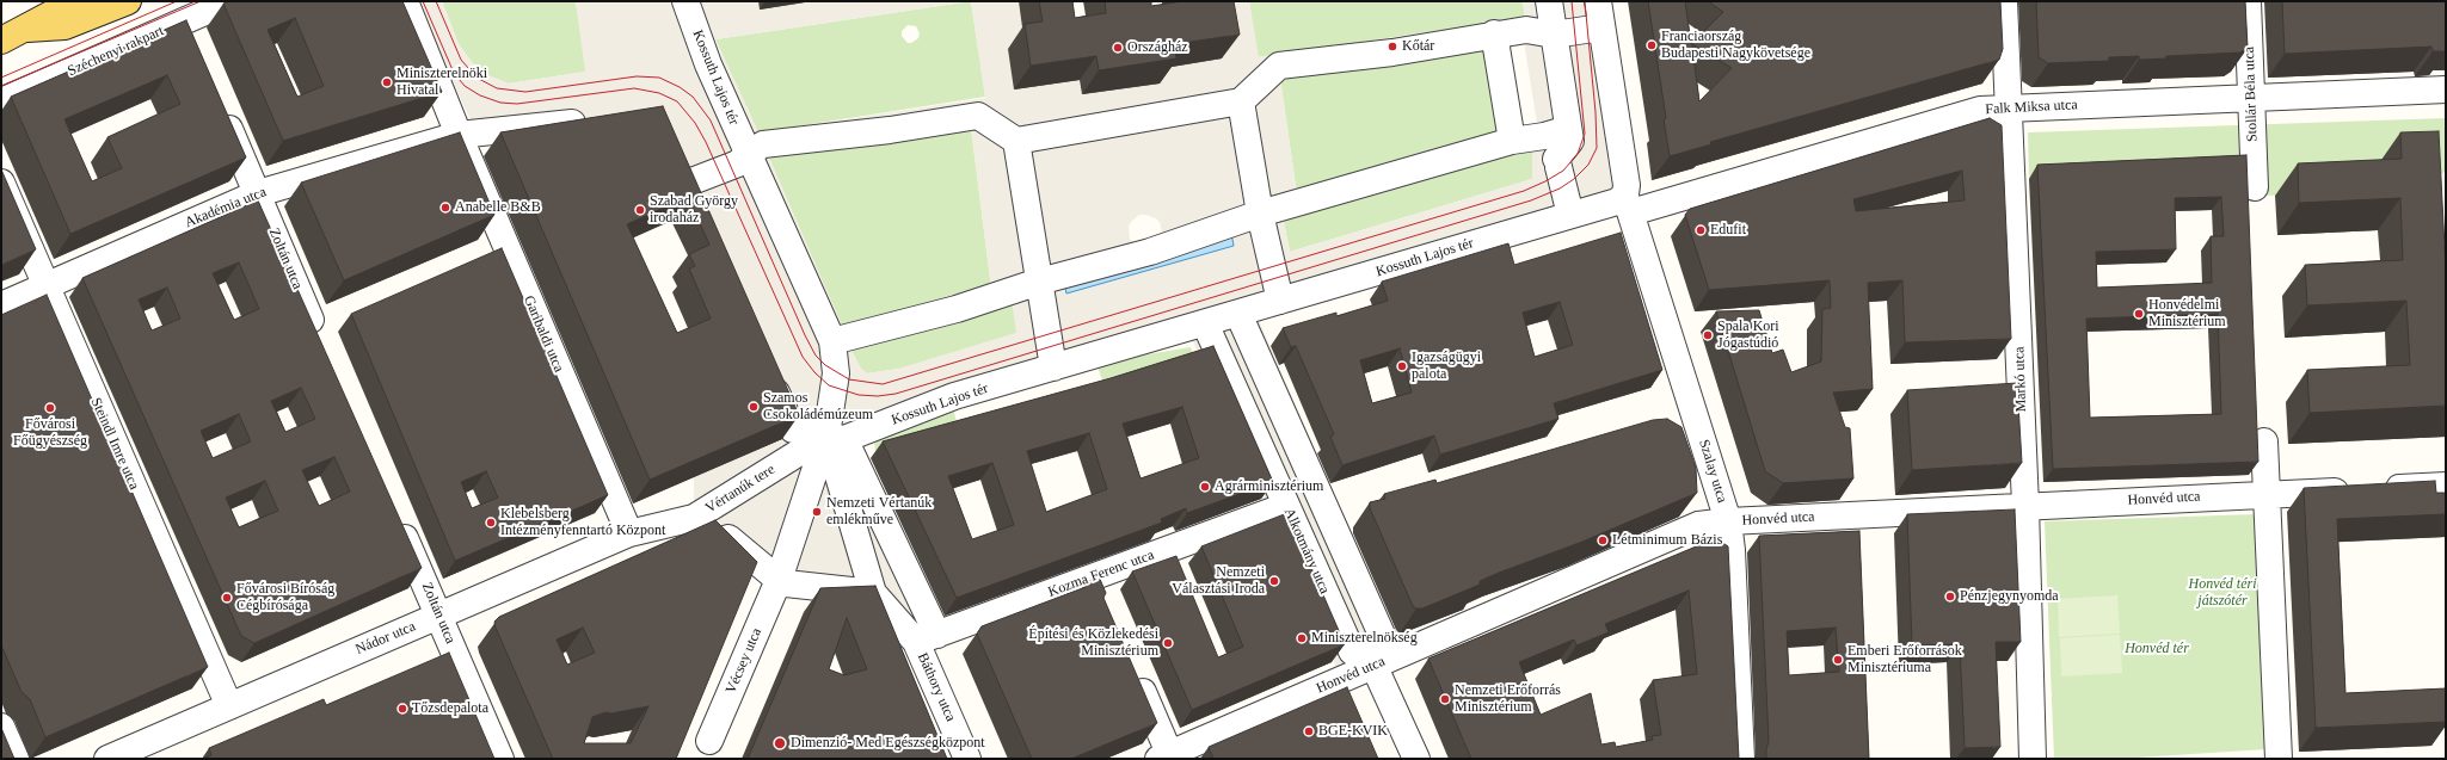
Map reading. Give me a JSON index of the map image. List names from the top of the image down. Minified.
{"streets":{"street":["Széchenyi rakpart","Kossuth Lajos tér","Stollár Béla utca","Falk Miksa utca","Akadémia utca","Zoltán utca","Garibaldi utca","Markó utca","Steindl Imre utca","Szalay utca","Vértanúk tere","Honvéd utca","Alkotmány utca","Kozma Ferenc utca","Nádor utca","Vécsey utca","Báthory utca"]},"crossings":[["Kossuth Lajos tér","Falk Miksa utca"],["Kossuth Lajos tér","Szalay utca"],["Kossuth Lajos tér","Vértanúk tere"],["Kossuth Lajos tér","Alkotmány utca"],["Stollár Béla utca","Falk Miksa utca"],["Falk Miksa utca","Markó utca"],["Falk Miksa utca","Szalay utca"],["Akadémia utca","Zoltán utca"],["Akadémia utca","Garibaldi utca"],["Akadémia utca","Steindl Imre utca"],["Zoltán utca","Nádor utca"],["Garibaldi utca","Nádor utca"],["Markó utca","Honvéd utca"],["Steindl Imre utca","Nádor utca"],["Szalay utca","Honvéd utca"],["Vértanúk tere","Nádor utca"],["Vértanúk tere","Vécsey utca"],["Honvéd utca","Alkotmány utca"],["Alkotmány utca","Kozma Ferenc utca"],["Kozma Ferenc utca","Báthory utca"]],"parks":["Honvéd téri játszótér","Honvéd tér"],"places":["Franciaország Budapesti Nagykövetsége","Kőtár","Országház","Miniszterelnöki Hivatal","Anabelle B&B","Szabad György irodaház","Edufit","Honvédelmi Minisztérium","Spala Kori Jógastúdió","Igazságügyi palota","Szamos Csokoládémúzeum","Fővárosi Főügyészség","Agrárminisztérium","Nemzeti Vértanúk emlékműve","Klebelsberg Intézményfenntartó Központ","Létminimum Bázis","Nemzeti Választási Iroda","Pénzjegynyomda","Fővárosi Bíróság Cégbírósága","Miniszterelnökség","Építési és Közlekedési Minisztérium","Emberi Erőforrások Minisztériuma","Nemzeti Erőforrás Minisztérium","Tőzsdepalota","BGE-KVIK","Dimenzió- Med Egészségközpont"]}
